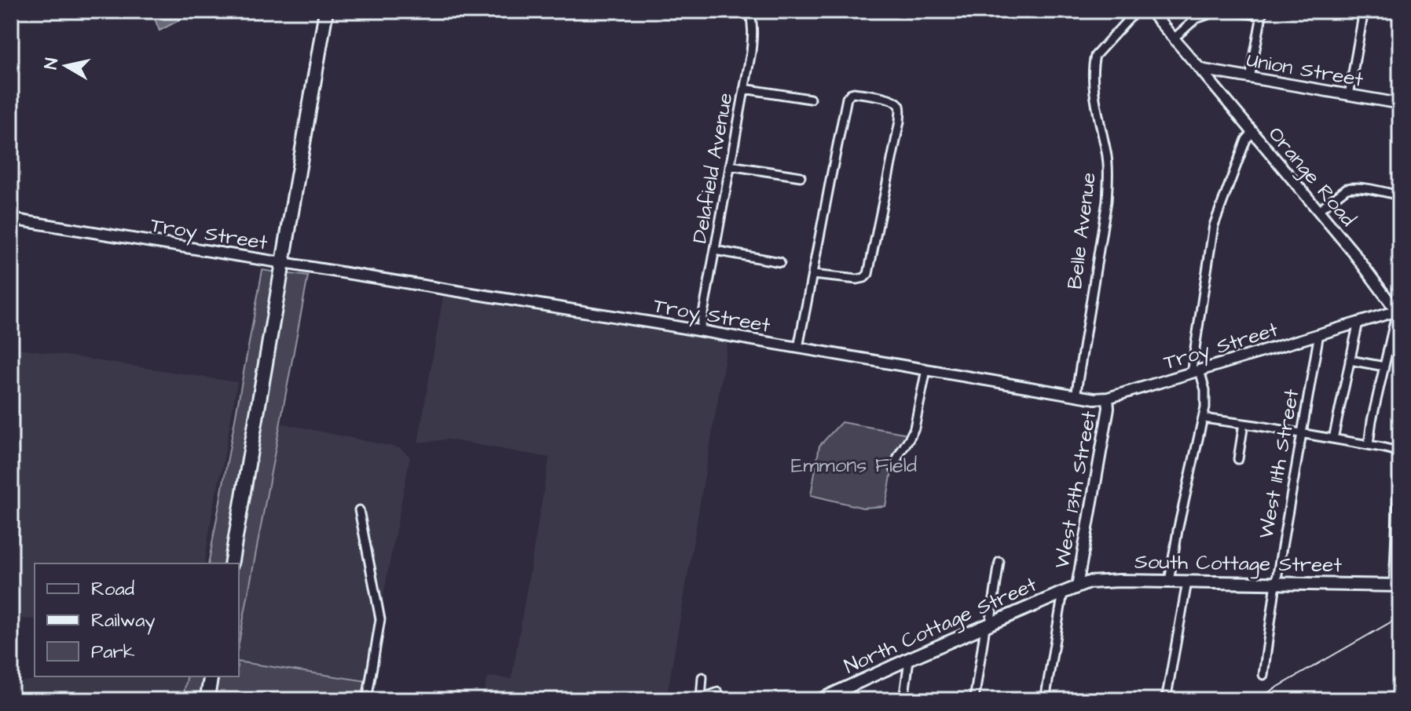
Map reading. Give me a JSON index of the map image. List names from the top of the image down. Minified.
{"streets":{"main road":["Union Street","Orange Road","Troy Street","West 13th Street","South Cottage Street","North Cottage Street"],"street":["Delafield Avenue","Belle Avenue","West 11th Street"]},"crossings":[["Union Street","Orange Road"],["Delafield Avenue","Troy Street"],["Orange Road","Troy Street"],["Belle Avenue","Troy Street"],["Troy Street","West 11th Street"],["Troy Street","West 13th Street"],["West 11th Street","South Cottage Street"],["West 13th Street","South Cottage Street"],["West 13th Street","North Cottage Street"],["South Cottage Street","North Cottage Street"]],"parks":["Emmons Field"],"legend":["Road","Railway","Park"],"north":"left"}
